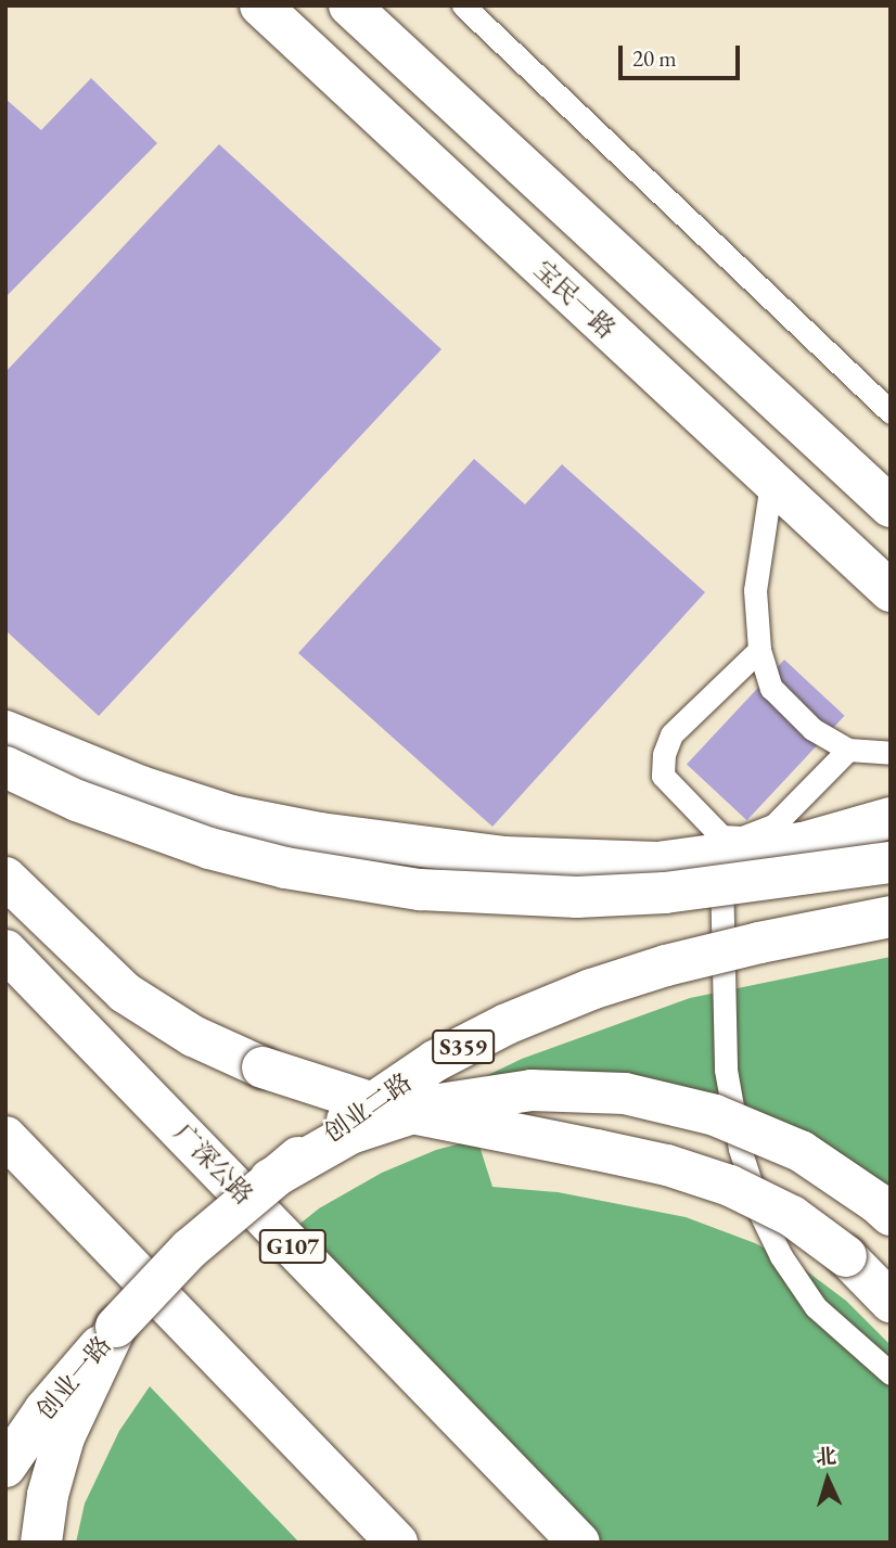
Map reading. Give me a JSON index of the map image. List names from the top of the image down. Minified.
{"streets":{"main road":["宝民一路","S359","创业二路","广深公路","G107","创业一路"]},"crossings":[["创业二路","创业一路"]],"scale_bar":"20 m","north":"top"}
